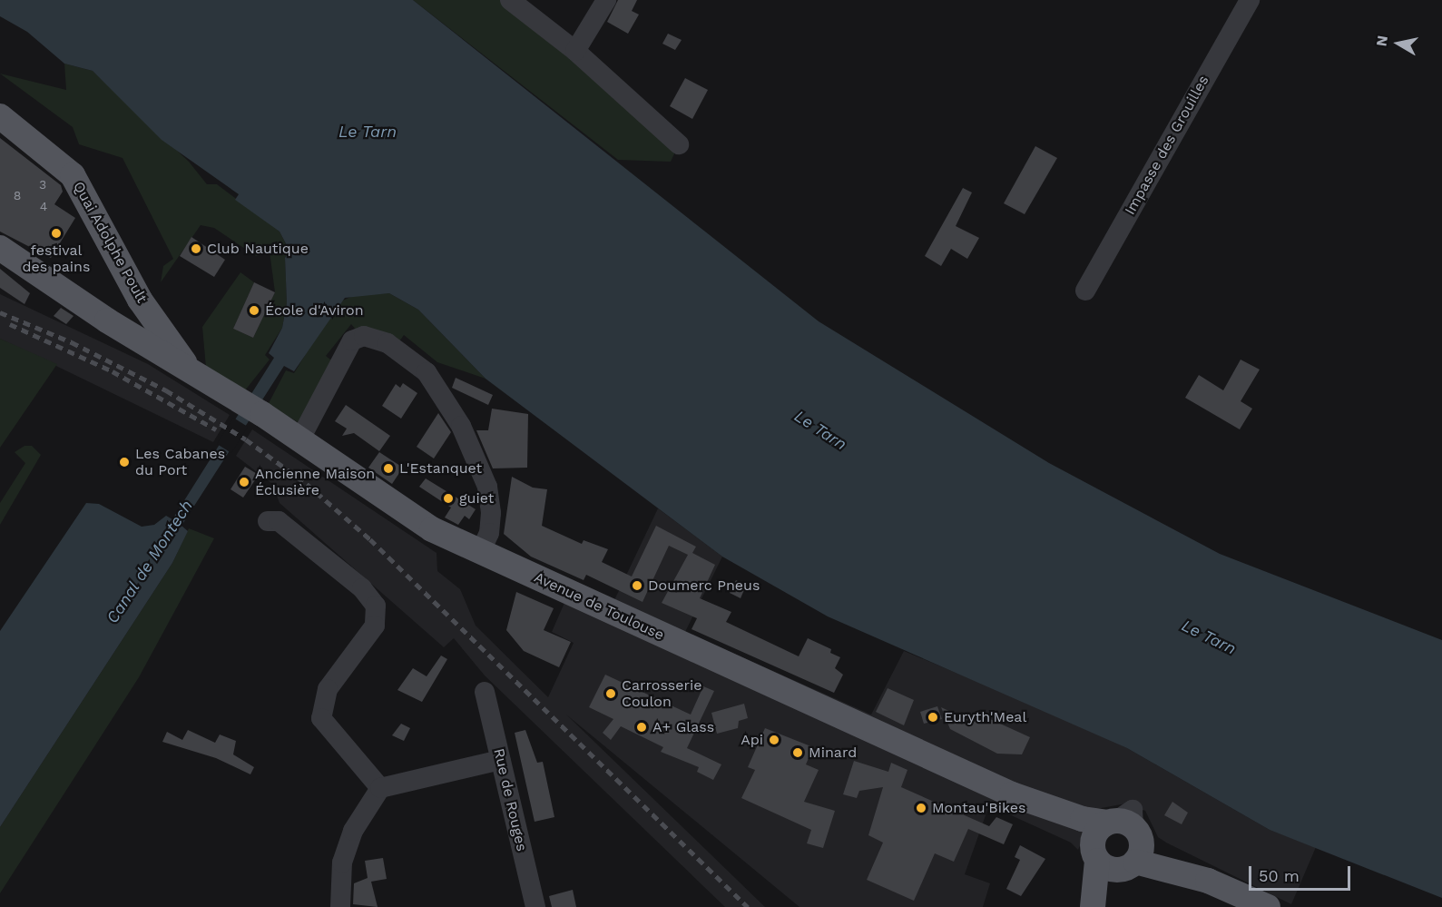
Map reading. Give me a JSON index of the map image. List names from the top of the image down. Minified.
{"streets":{"main road":["Quai Adolphe Poult","Avenue de Toulouse"],"street":["Impasse des Grouilles","Rue de Rouges"]},"crossings":[["Quai Adolphe Poult","Avenue de Toulouse"]],"water":["Le Tarn","Canal de Montech"],"places":["festival des pains","Club Nautique","École d'Aviron","Les Cabanes du Port","L'Estanquet","Ancienne Maison Éclusière","guiet","Doumerc Pneus","Carrosserie Coulon","Euryth'Meal","A+ Glass","Api","Minard","Montau'Bikes"],"house_numbers":["3","8","4"],"scale_bar":"50 m","north":"left"}
